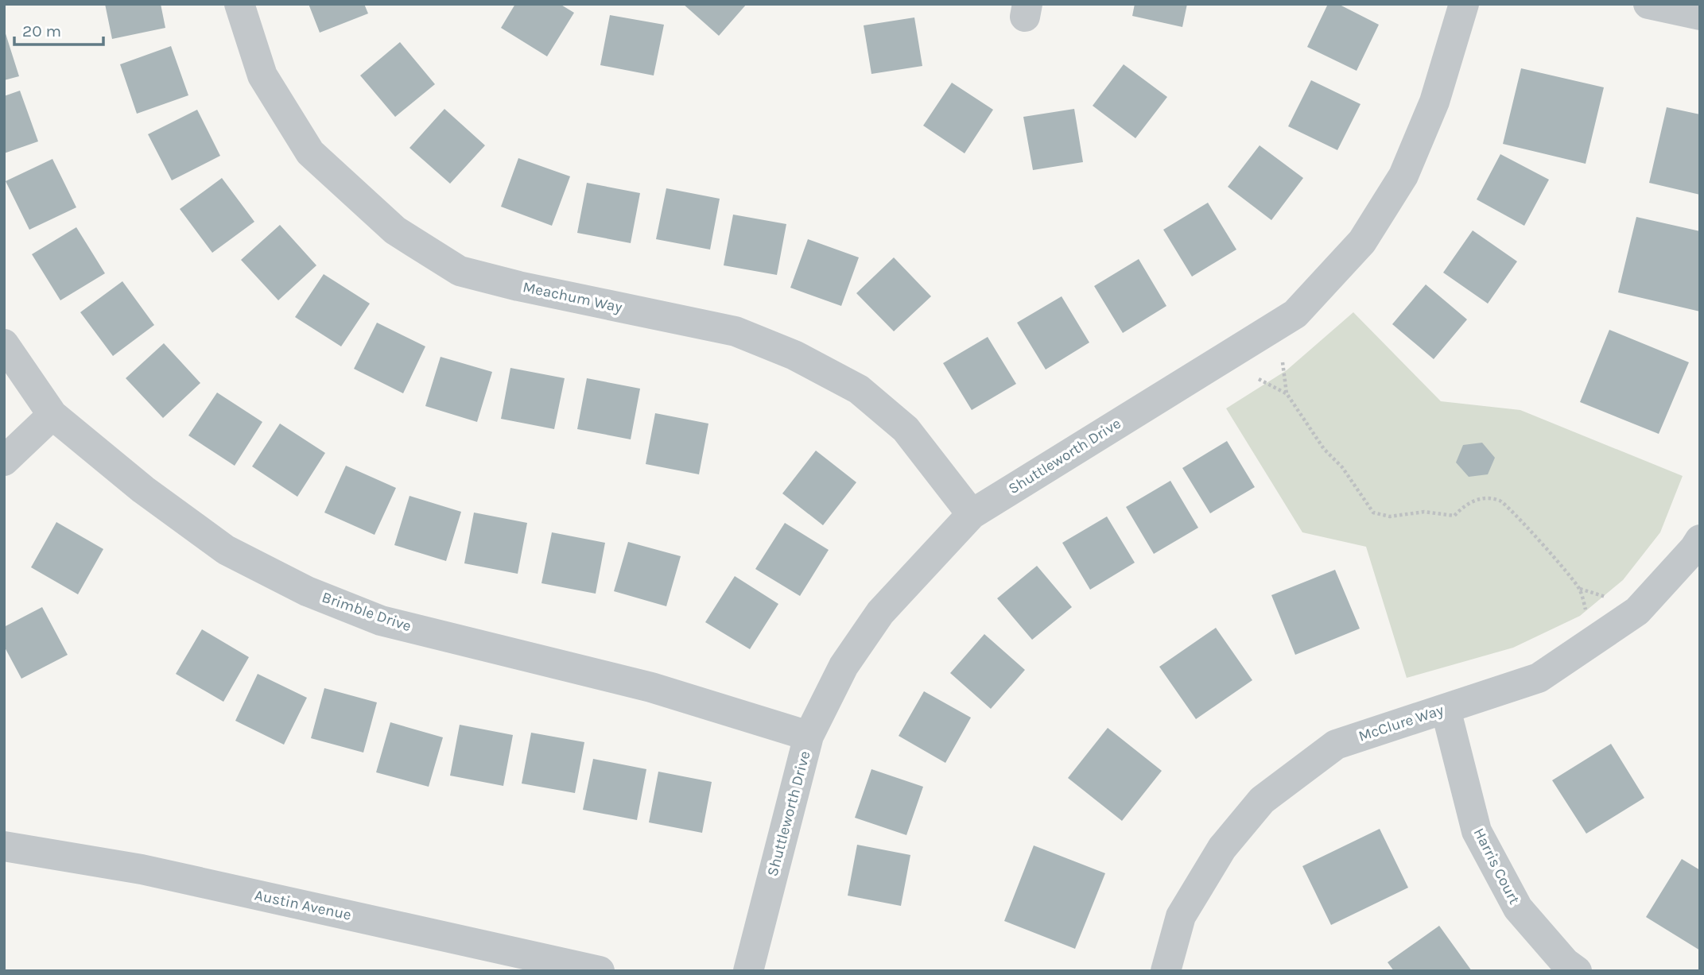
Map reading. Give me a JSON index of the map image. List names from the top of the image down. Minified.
{"streets":{"street":["Meachum Way","Shuttleworth Drive","Brimble Drive","McClure Way","Harris Court","Austin Avenue"]},"crossings":[["Meachum Way","Shuttleworth Drive"],["Shuttleworth Drive","Brimble Drive"],["McClure Way","Harris Court"]],"scale_bar":"20 m"}
